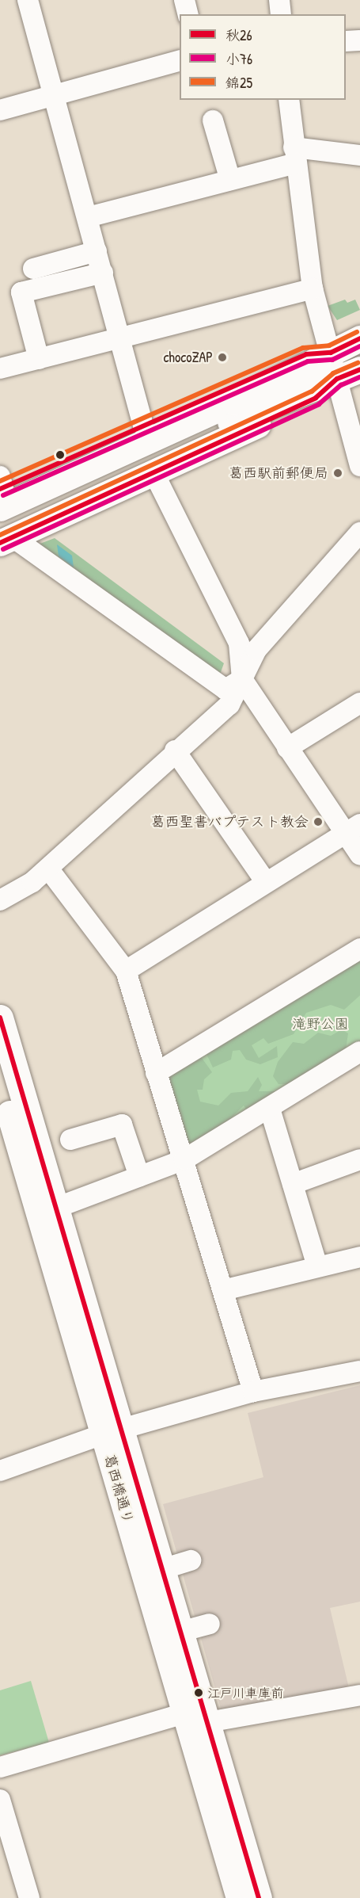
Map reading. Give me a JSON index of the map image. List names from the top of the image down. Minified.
{"streets":{"main road":["葛西橋通り"]},"parks":["滝野公園"],"places":["chocoZAP","葛西駅前郵便局","葛西聖書バプテスト教会","江戸川車庫前"],"lines":["transit line 錦25","transit line 秋26","transit line 小76"],"legend":["秋26","小76","錦25"]}
